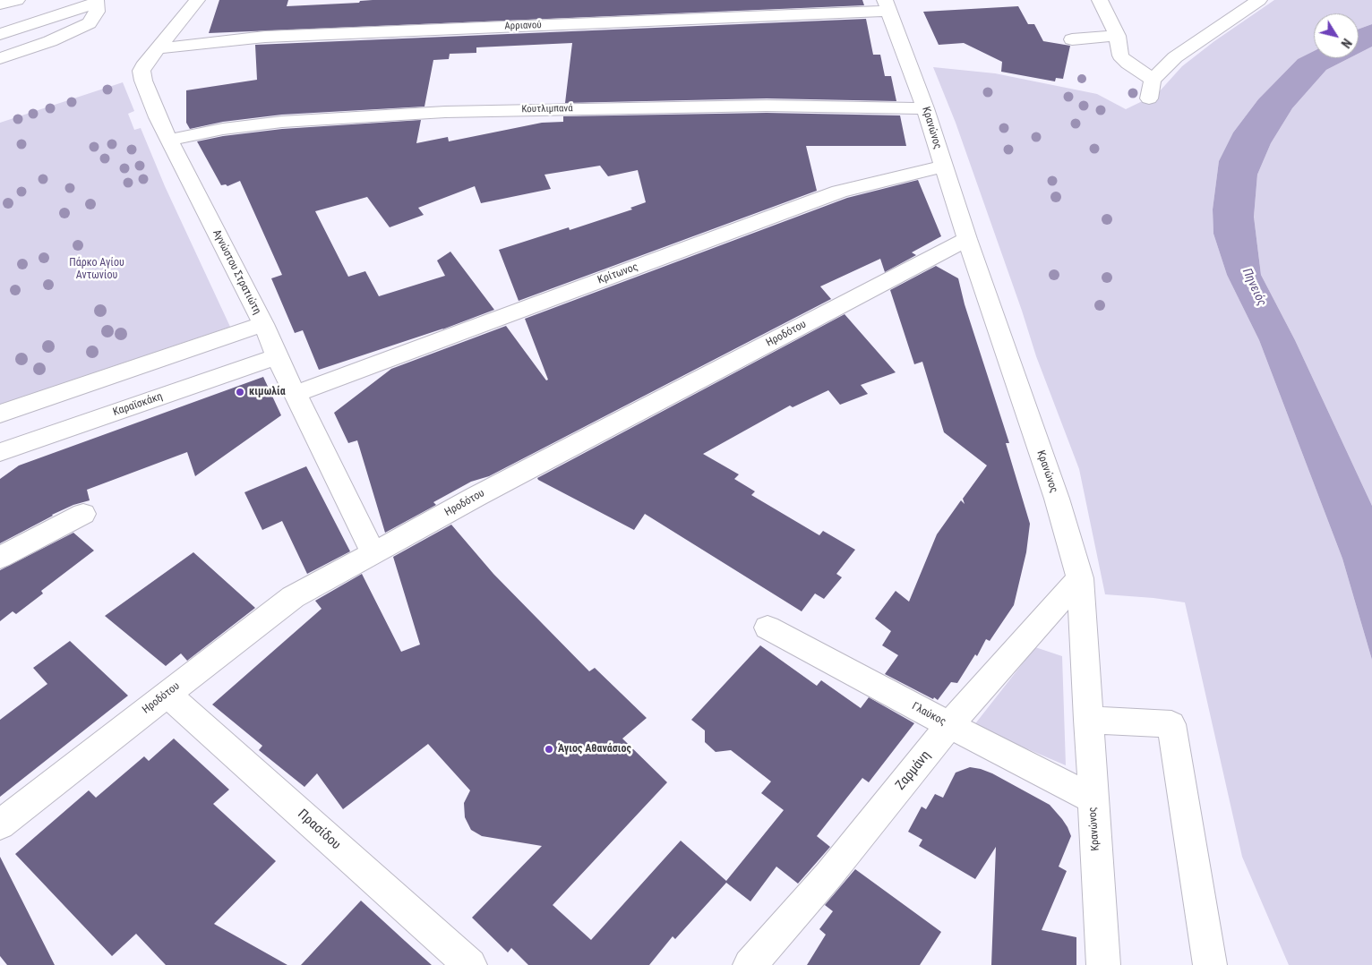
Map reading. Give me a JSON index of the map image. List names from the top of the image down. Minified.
{"streets":{"street":["Αρριανού","Κουτλιμπανά","Κρανώνος","Αγνώστου Στρατιώτη","Κρίτωνος","Ηροδότου","Καραϊσκάκη","Γλαύκος","Ζαρμάνη","Πρασίδου"]},"crossings":[["Αρριανού","Κρανώνος"],["Αρριανού","Αγνώστου Στρατιώτη"],["Κουτλιμπανά","Κρανώνος"],["Κουτλιμπανά","Αγνώστου Στρατιώτη"],["Κρανώνος","Κρίτωνος"],["Κρανώνος","Ηροδότου"],["Κρανώνος","Γλαύκος"],["Κρανώνος","Ζαρμάνη"],["Αγνώστου Στρατιώτη","Κρίτωνος"],["Αγνώστου Στρατιώτη","Ηροδότου"],["Αγνώστου Στρατιώτη","Καραϊσκάκη"],["Ηροδότου","Πρασίδου"],["Γλαύκος","Ζαρμάνη"]],"water":["Πηνειός"],"parks":["Πάρκο Αγίου Αντωνίου"],"places":["κιμωλία","Άγιος Αθανάσιος"],"north":"bottom right"}
